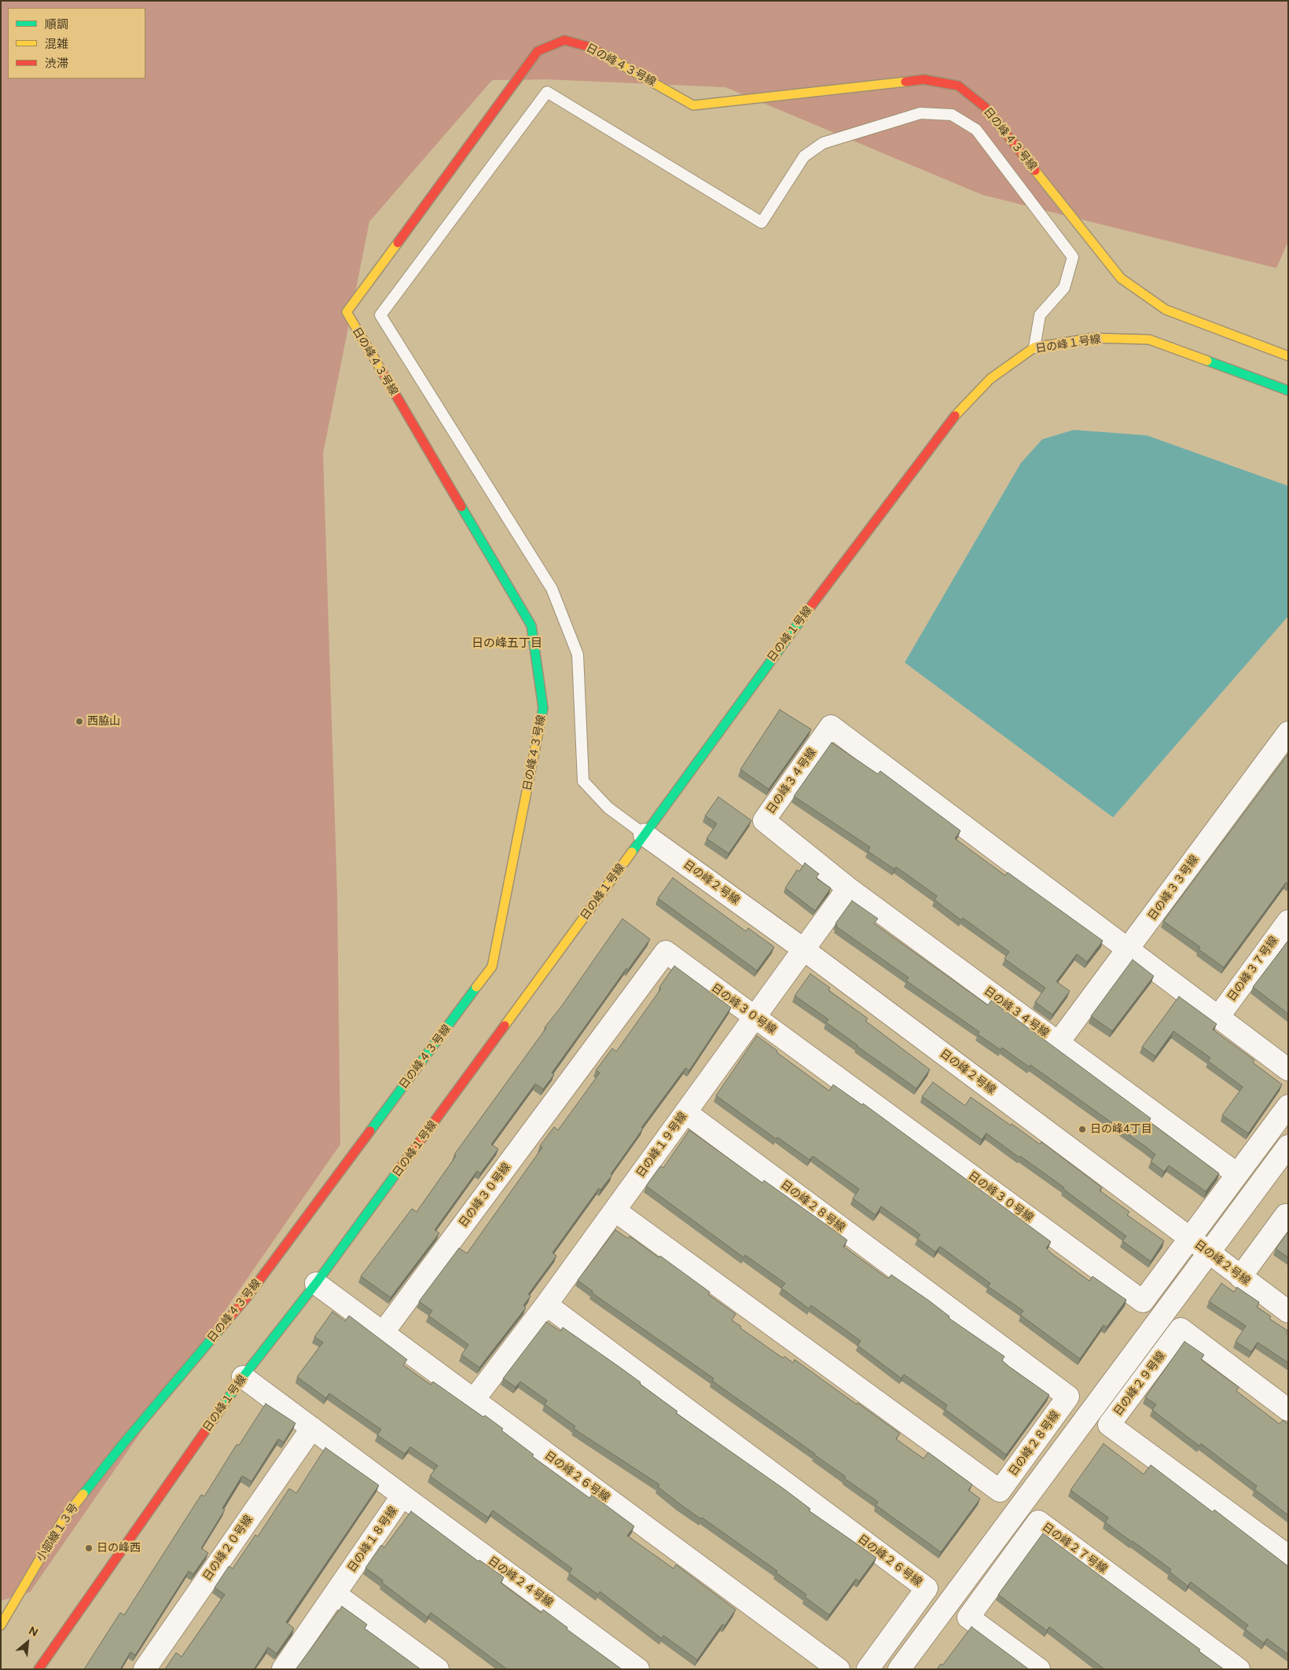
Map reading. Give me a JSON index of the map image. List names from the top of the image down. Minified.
{"streets":{"street":["日の峰４３号線","日の峰１号線","日の峰３４号線","日の峰２号線","日の峰３３号線","日の峰３７号線","日の峰３０号線","日の峰１９号線","日の峰２８号線","日の峰２９号線","日の峰２６号線","小部線１３号","日の峰１８号線","日の峰２０号線","日の峰２７号線","日の峰２４号線"]},"crossings":[["日の峰４３号線","小部線１３号"],["日の峰１号線","日の峰２号線"],["日の峰１号線","日の峰２６号線"],["日の峰１号線","日の峰１８号線"],["日の峰３４号線","日の峰３３号線"],["日の峰３４号線","日の峰３７号線"],["日の峰３４号線","日の峰１９号線"],["日の峰２号線","日の峰３０号線"],["日の峰２号線","日の峰１９号線"],["日の峰３０号線","日の峰１９号線"],["日の峰３０号線","日の峰２６号線"],["日の峰１９号線","日の峰２８号線"],["日の峰１９号線","日の峰２６号線"],["日の峰１８号線","日の峰２０号線"],["日の峰１８号線","日の峰２４号線"]],"districts":["日の峰五丁目"],"places":["西脇山","日の峰4丁目","日の峰西"],"legend":["順調","混雑","渋滞"],"north":"top right"}
